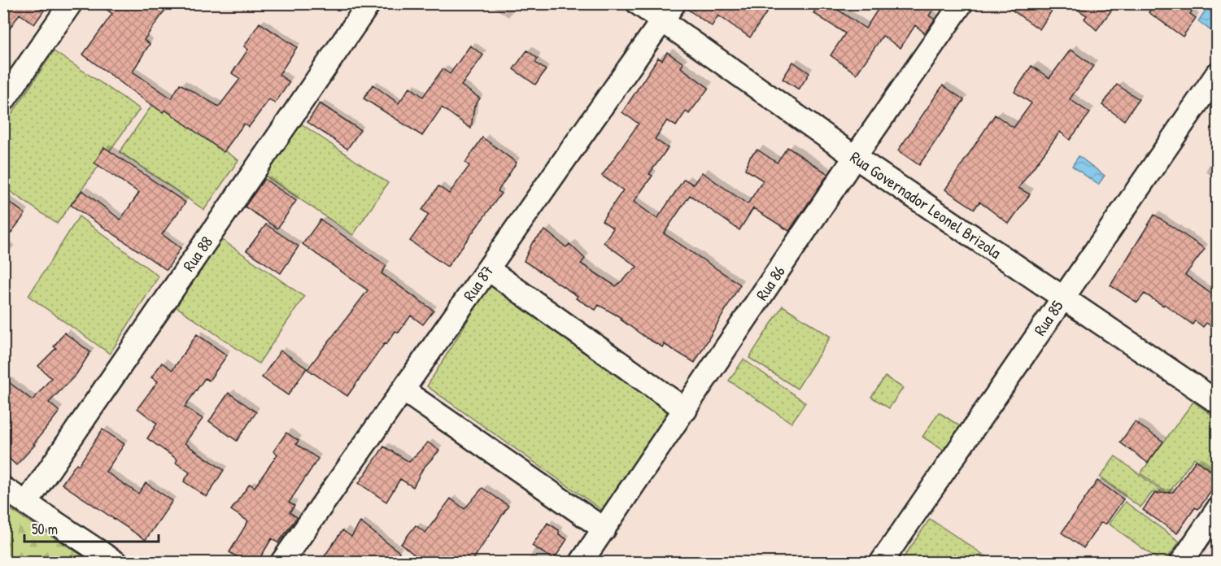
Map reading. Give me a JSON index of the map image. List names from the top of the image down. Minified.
{"streets":{"street":["Rua Governador Leonel Brizola","Rua 88","Rua 87","Rua 86","Rua 85"]},"crossings":[["Rua Governador Leonel Brizola","Rua 87"],["Rua Governador Leonel Brizola","Rua 86"],["Rua Governador Leonel Brizola","Rua 85"]],"scale_bar":"50 m"}
